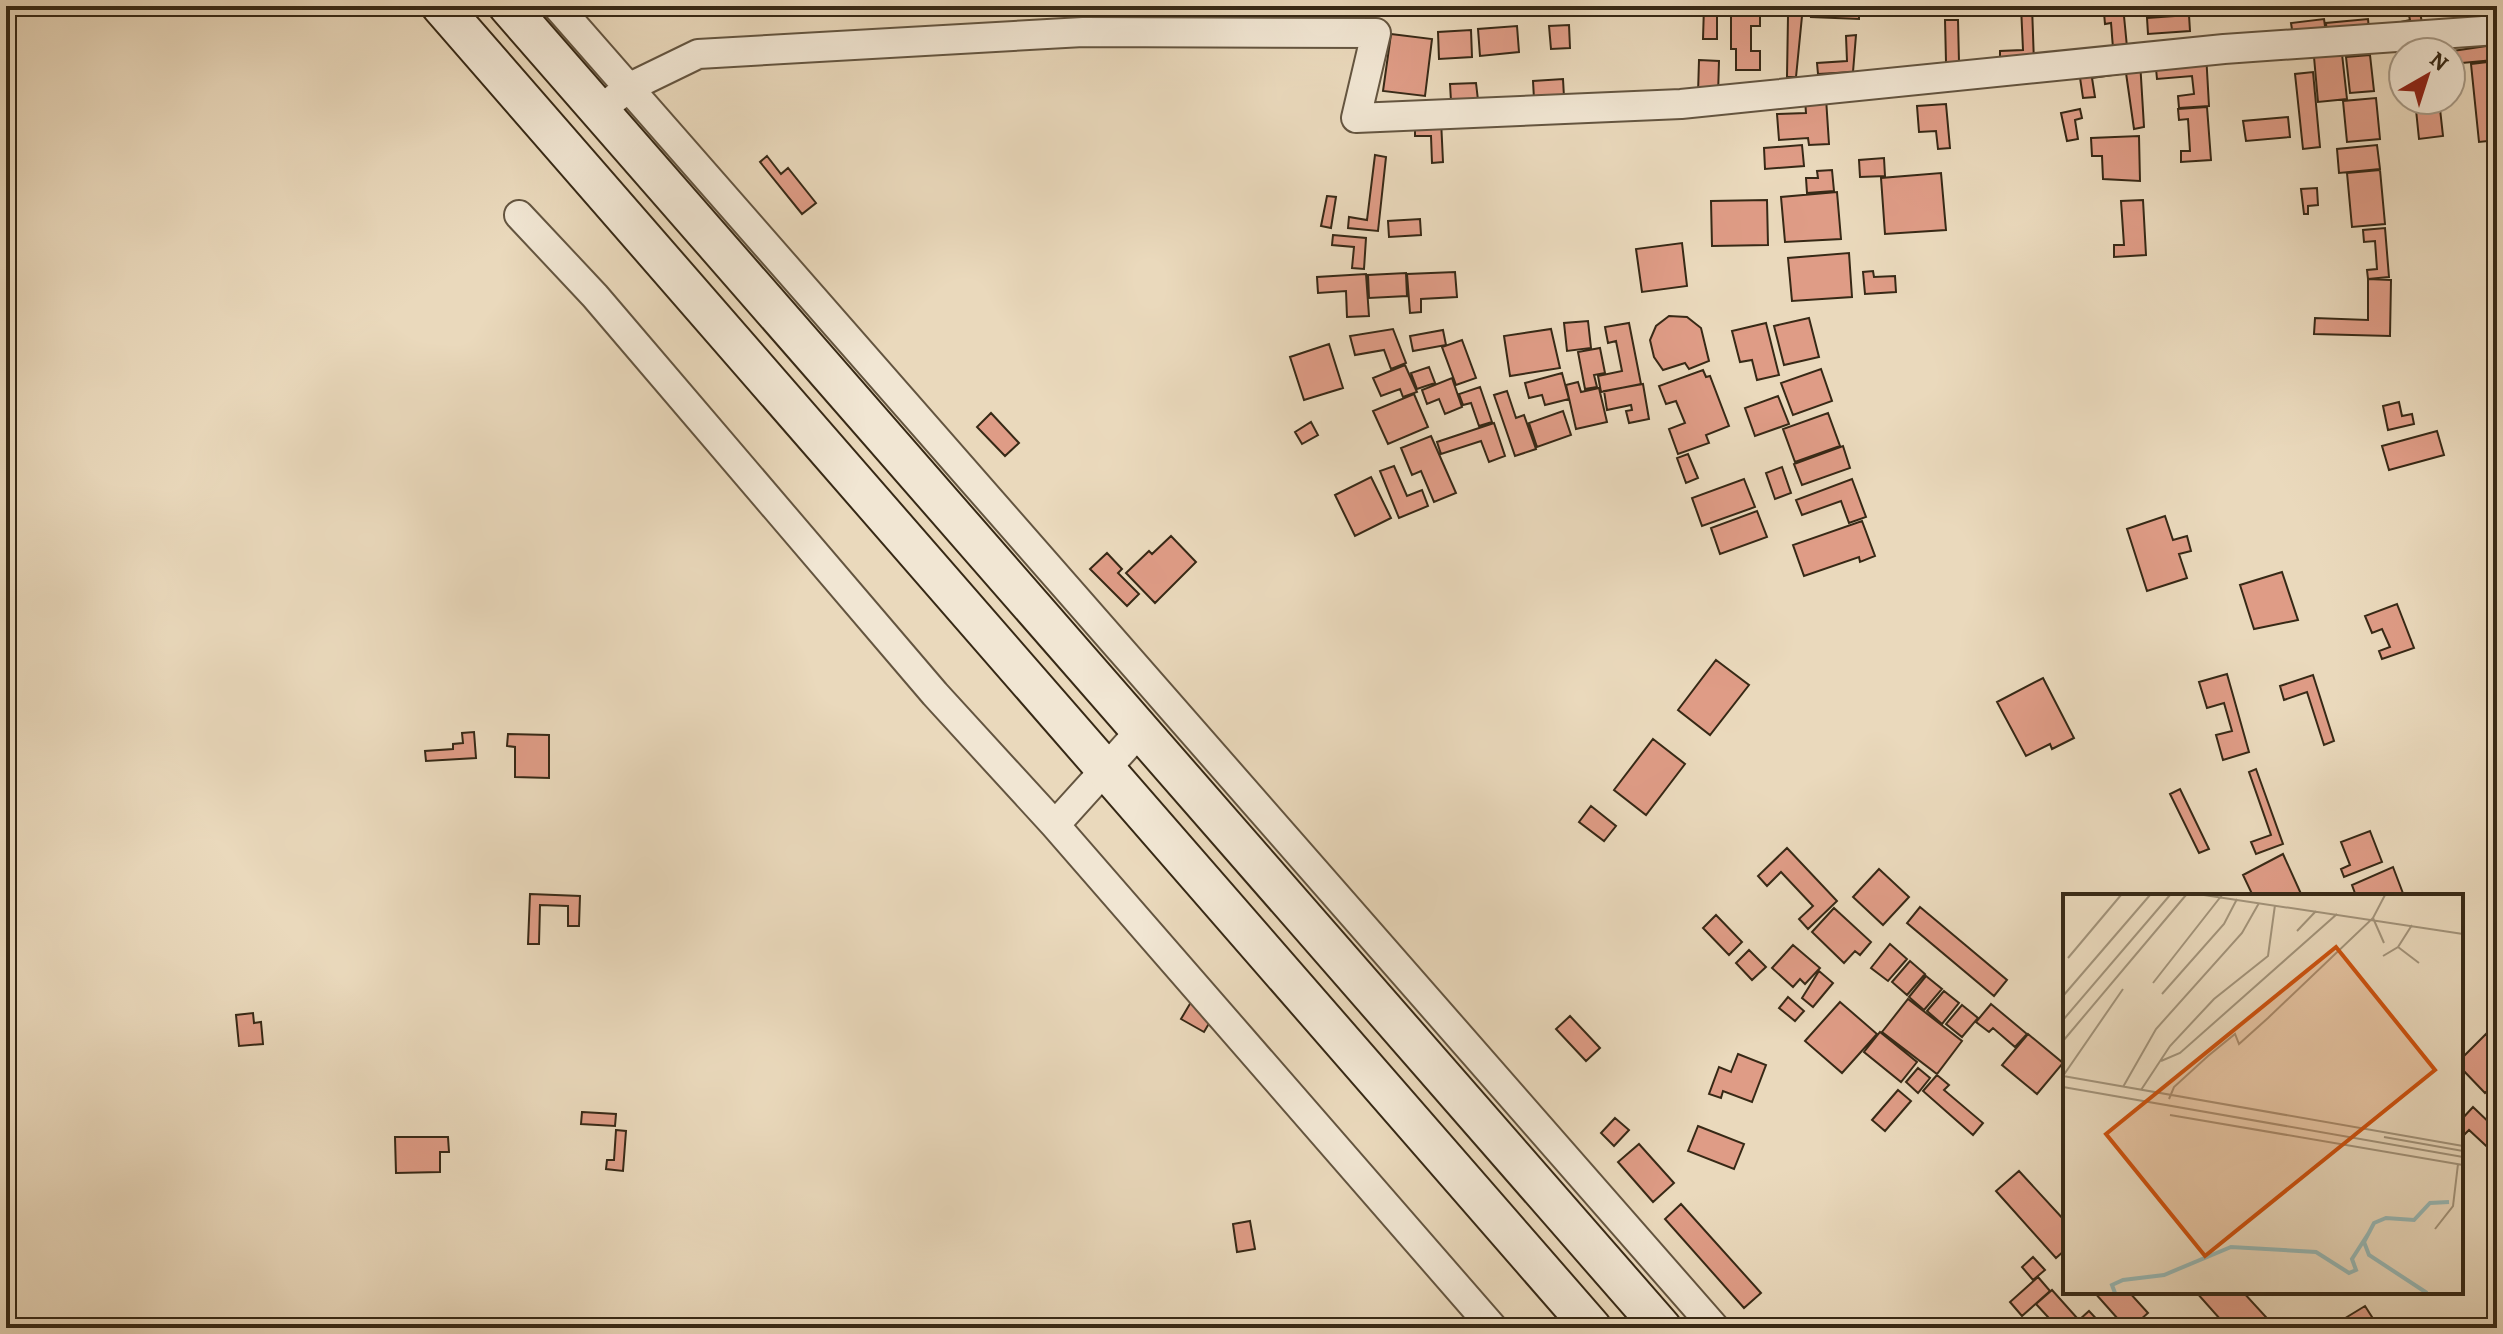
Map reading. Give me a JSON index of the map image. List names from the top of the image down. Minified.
{"north":"top right"}
